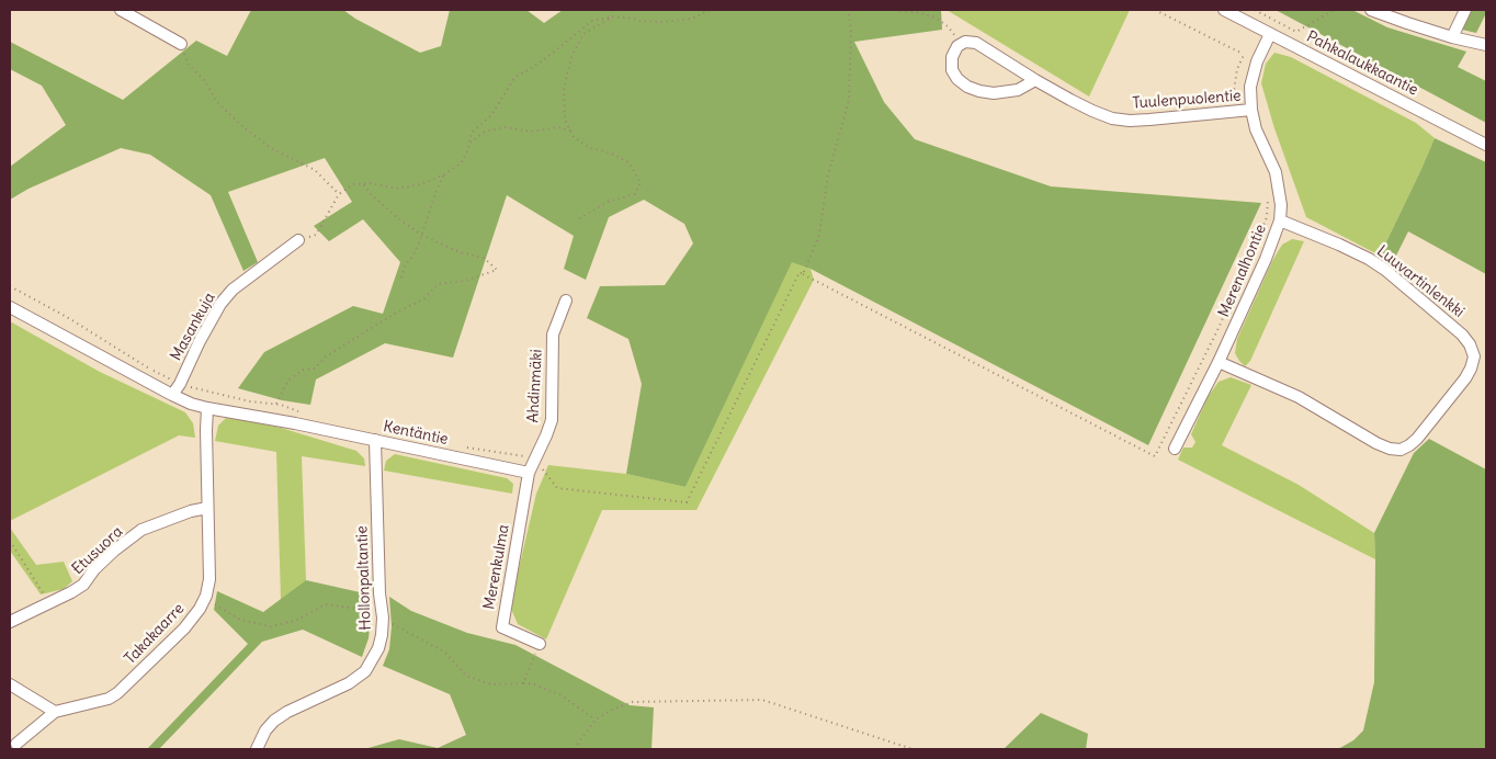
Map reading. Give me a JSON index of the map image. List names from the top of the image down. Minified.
{"streets":{"street":["Pahkalaukkaantie","Tuulenpuolentie","Merenalhontie","Luuvartinlenkki","Masankuja","Ahdinmäki","Kentäntie","Etusuora","Merenkulma","Hollonpaltantie","Takakaarre"]},"crossings":[["Pahkalaukkaantie","Merenalhontie"],["Tuulenpuolentie","Merenalhontie"],["Merenalhontie","Luuvartinlenkki"],["Ahdinmäki","Kentäntie"],["Ahdinmäki","Merenkulma"],["Kentäntie","Merenkulma"],["Kentäntie","Hollonpaltantie"],["Kentäntie","Takakaarre"],["Etusuora","Takakaarre"]]}
